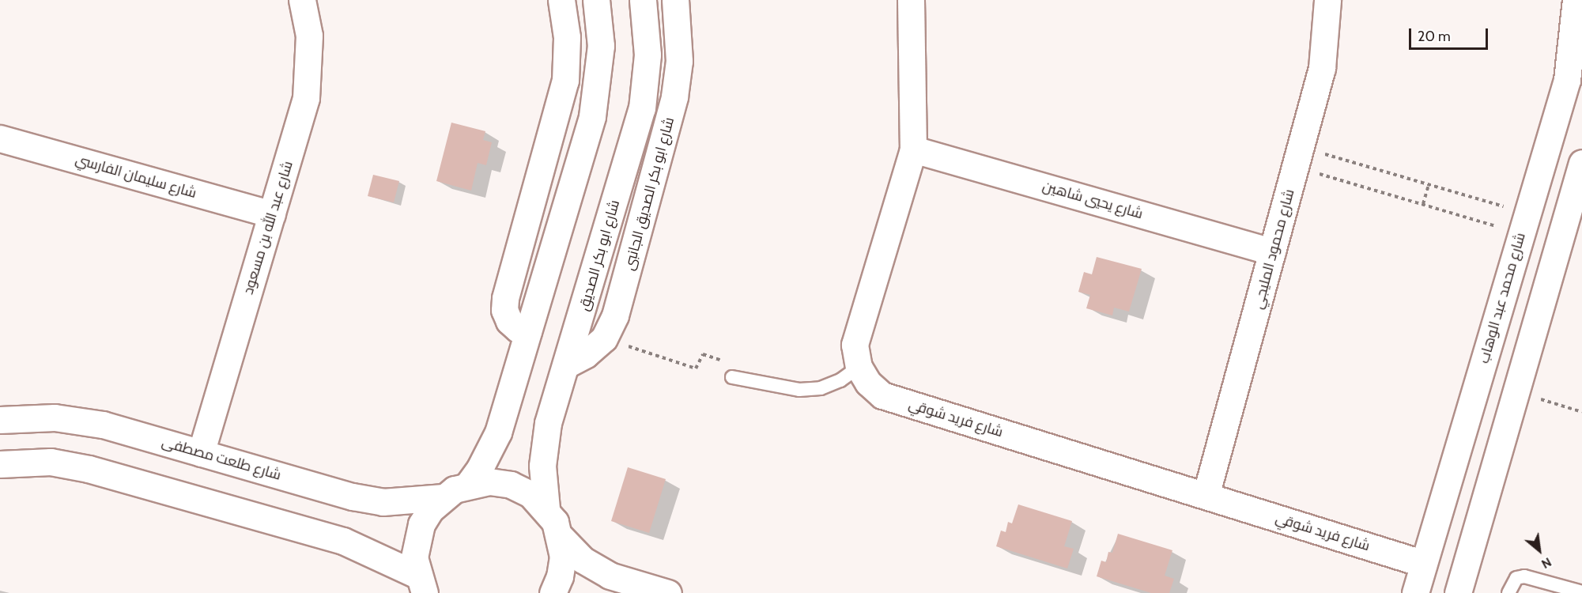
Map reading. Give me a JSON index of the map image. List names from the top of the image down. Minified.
{"streets":{"street":["شارع سليمان الفارسي","شارع ابو بكر الصديق الجانبى","شارع يحيي شاهين","شارع عبد الله بن مسعود","شارع محمود المليجي","شارع ابو بكر الصديق","شارع محمد عبد الوهاب","شارع فريد شوقي","شارع طلعت مصطفى"]},"crossings":[["شارع سليمان الفارسي","شارع عبد الله بن مسعود"],["شارع ابو بكر الصديق الجانبى","شارع ابو بكر الصديق"],["شارع يحيي شاهين","شارع محمود المليجي"],["شارع يحيي شاهين","شارع فريد شوقي"],["شارع عبد الله بن مسعود","شارع طلعت مصطفى"],["شارع محمود المليجي","شارع فريد شوقي"],["شارع محمد عبد الوهاب","شارع فريد شوقي"]],"scale_bar":"20 m","north":"bottom right"}
